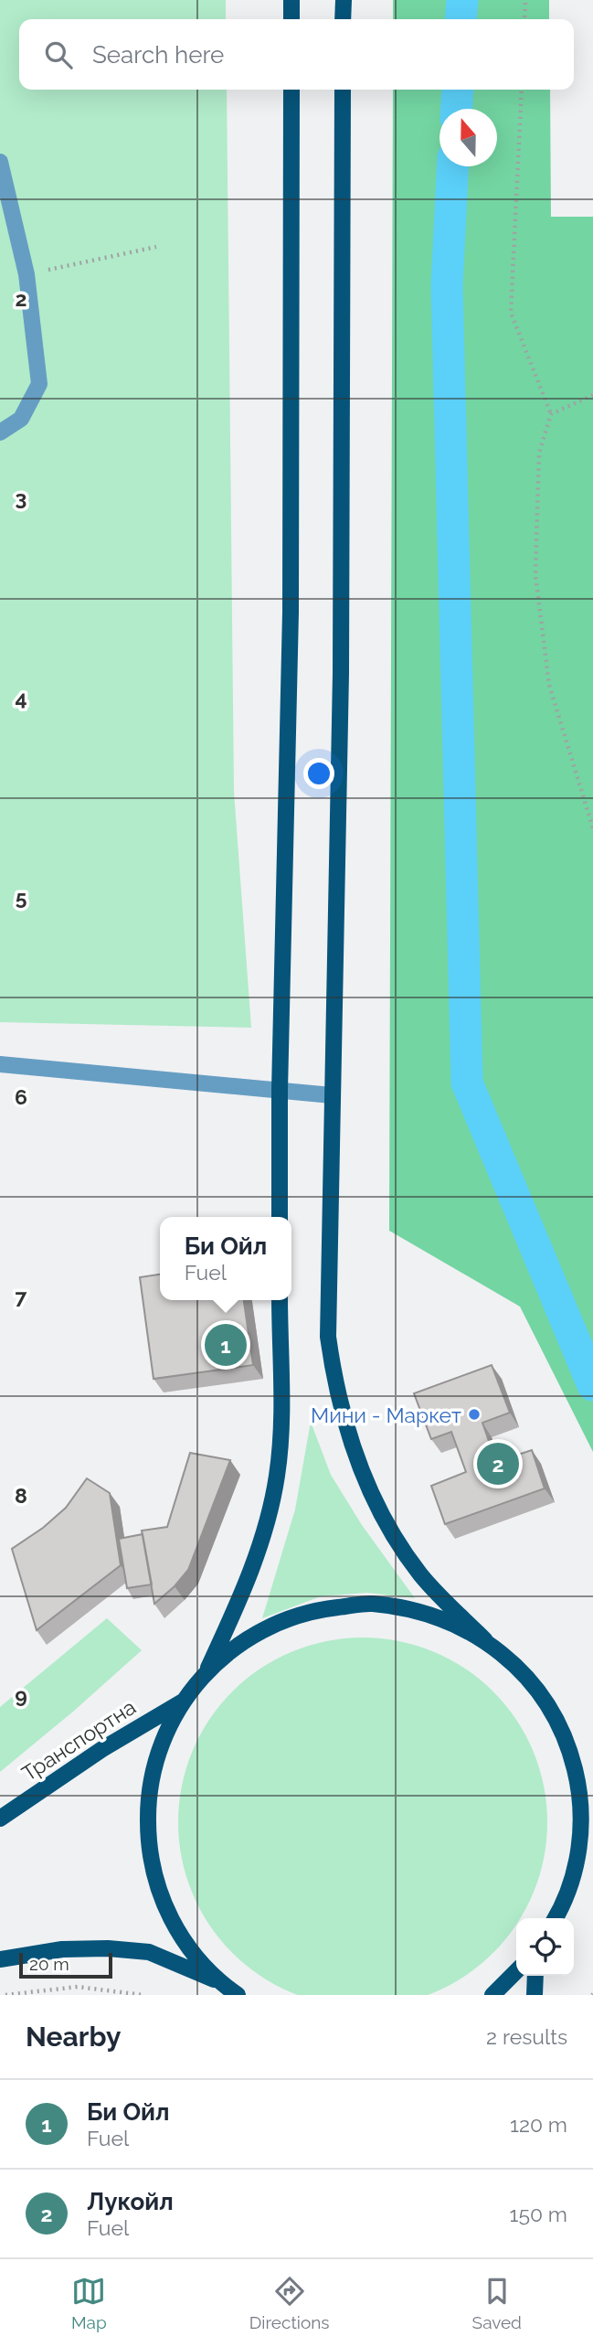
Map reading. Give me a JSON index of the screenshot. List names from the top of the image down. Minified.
{"streets":{"main road":["Транспортна"]},"places":["Мини - Маркет"],"scale_bar":"20 m","north":"top","page":{"search":"Search here","popup":["Би Ойл","Fuel"],"pins":["1","2"],"scale":"20 m","heading":["Nearby","2 results"],"list":[{"mark":"1","name":"Би Ойл","note":"Fuel","value":"120 m"},{"mark":"2","name":"Лукойл","note":"Fuel","value":"150 m"}],"nav":["Map","Directions","Saved"]},"grid":{"rows":["2","3","4","5","6","7","8","9"]}}
